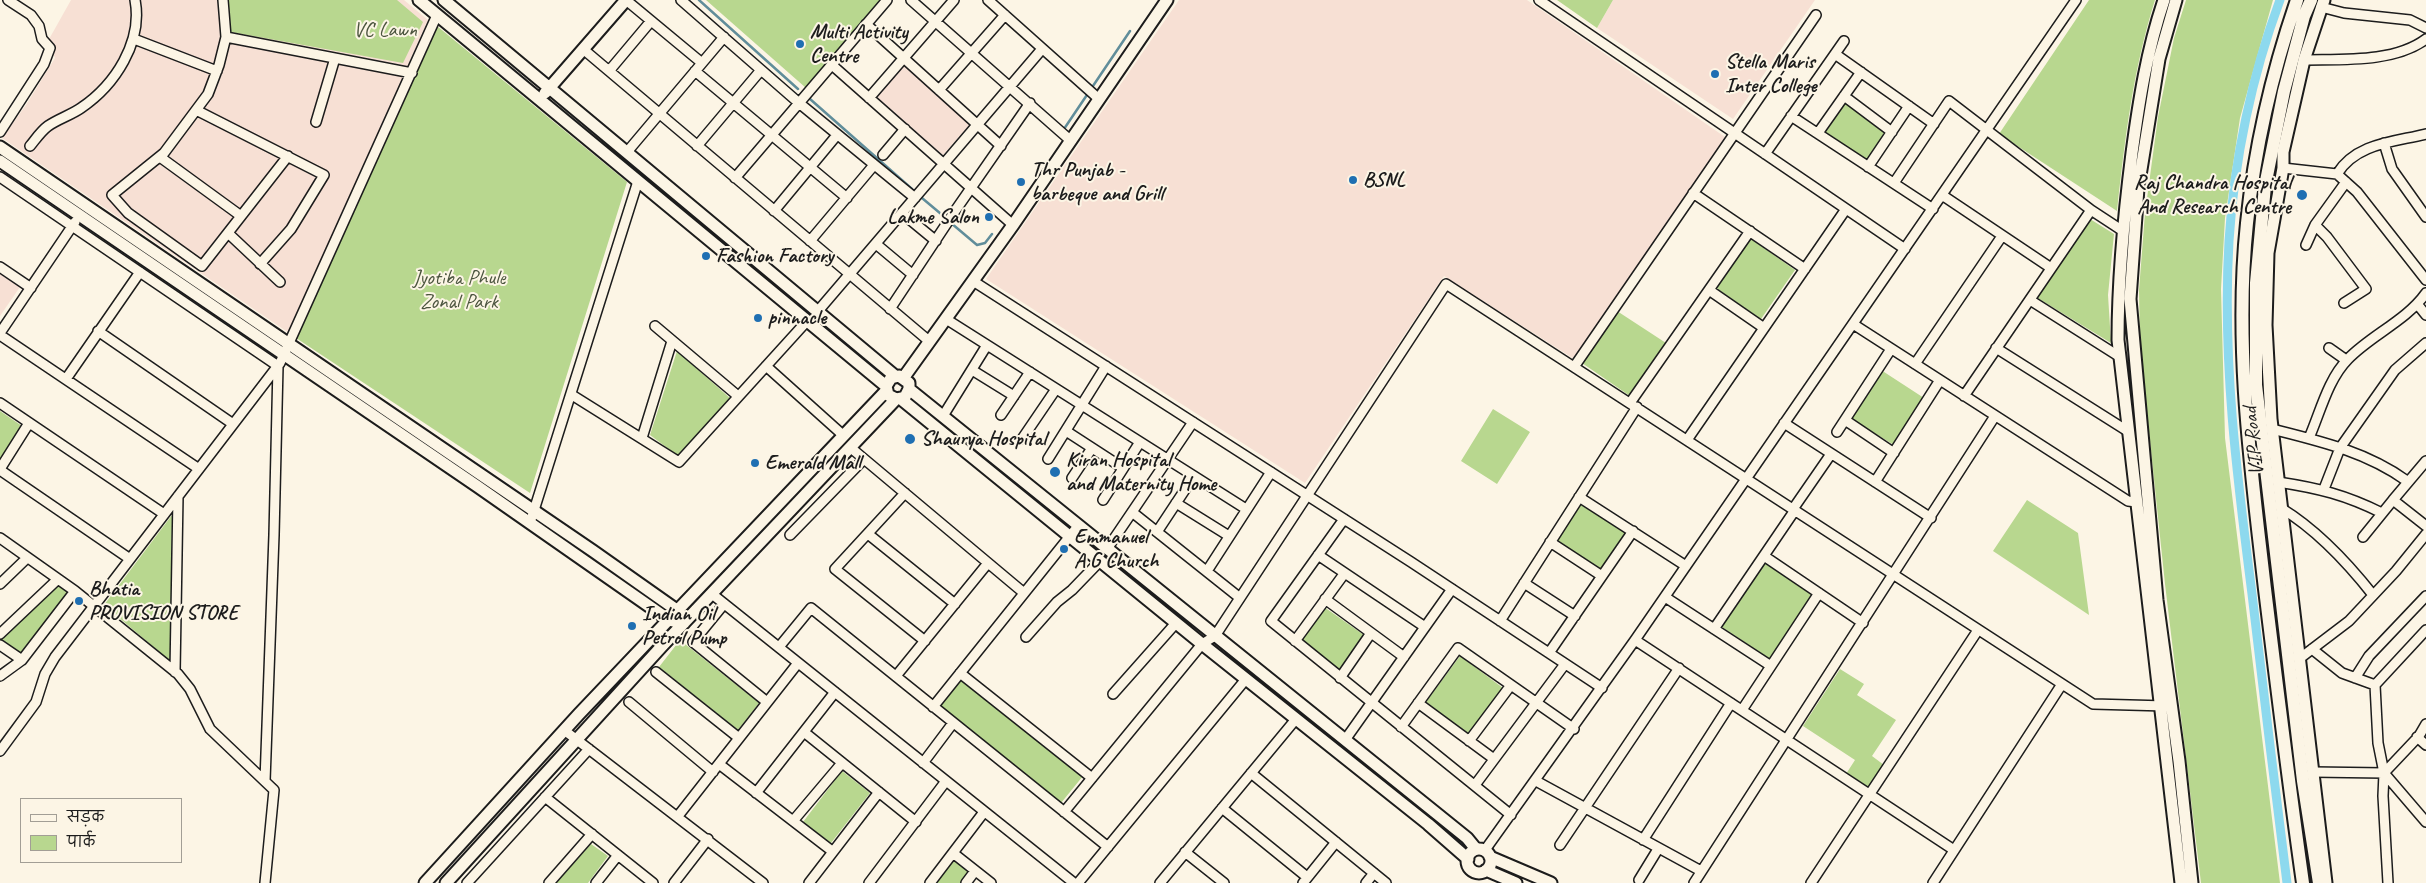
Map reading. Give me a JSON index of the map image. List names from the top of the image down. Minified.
{"streets":{"main road":["VIP Road"]},"parks":["VC Lawn","Jyotiba Phule Zonal Park"],"places":["Multi Activity Centre","Stella Maris Inter College","BSNL","Thr Punjab - barbeque and Grill","Raj Chandra Hospital And Research Centre","Lakme Salon","Fashion Factory","pinnacle","Shaurya Hospital","Emerald Mall","Kiran Hospital and Maternity Home","Emmanuel A G Church","Bhatia PROVISION STORE","Indian Oil Petrol Pump"],"legend":["सड़क","पार्क"]}
